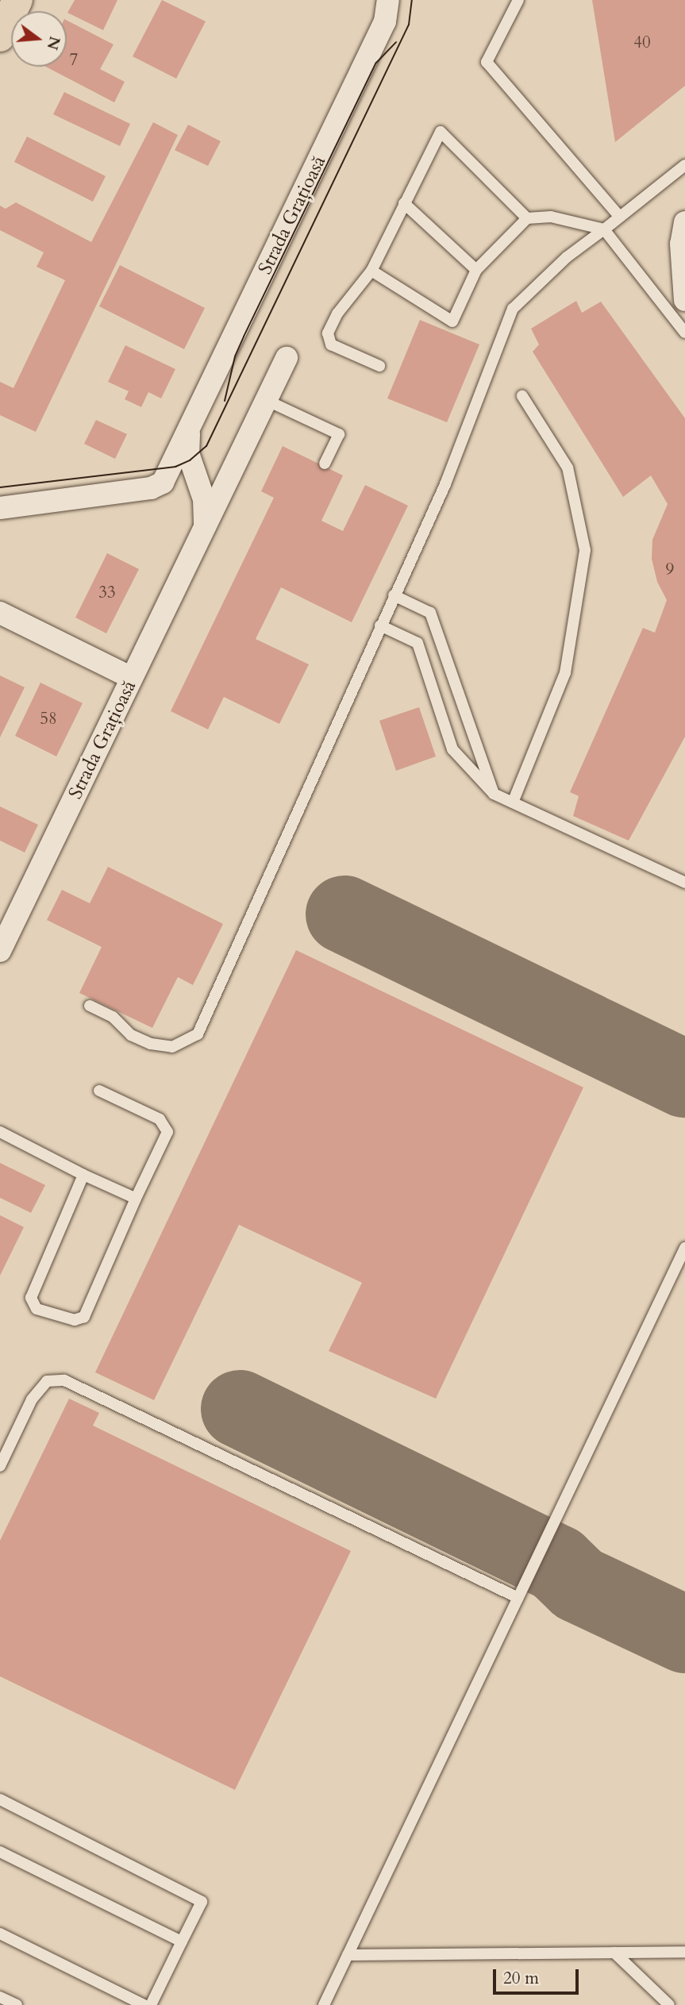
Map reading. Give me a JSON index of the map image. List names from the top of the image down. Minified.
{"streets":{"street":["Strada Grațioasă"]},"house_numbers":["40","7","9","33","58"],"scale_bar":"20 m","north":"right"}
